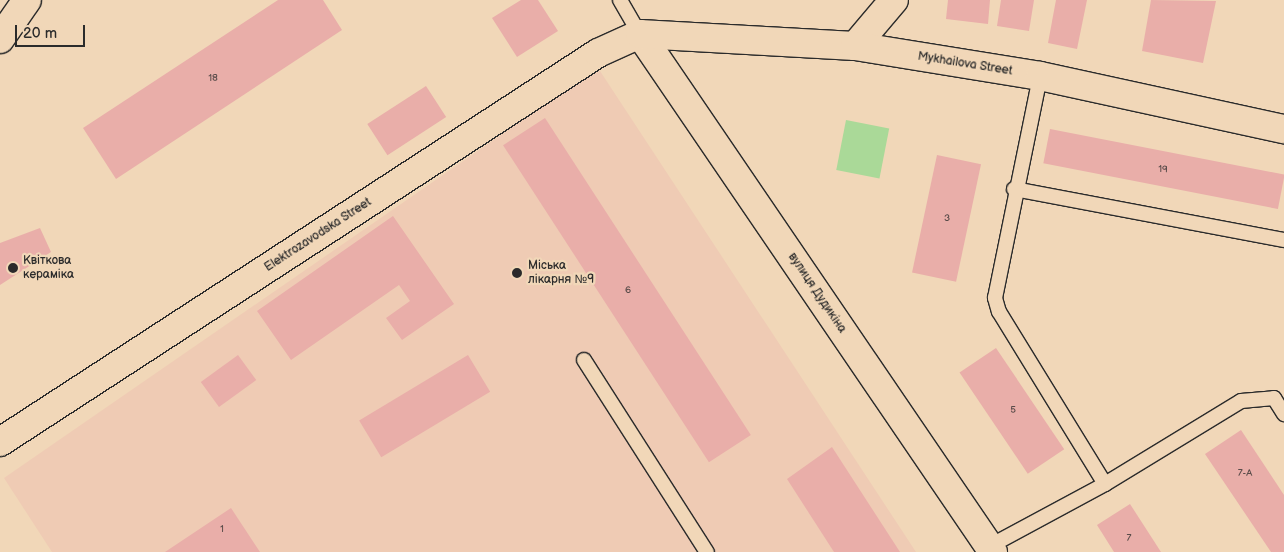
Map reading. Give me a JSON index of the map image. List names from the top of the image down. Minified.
{"streets":{"street":["Mykhailova Street","Elektrozavodska Street","вулиця Дудикіна"]},"crossings":[["Mykhailova Street","Elektrozavodska Street"],["Mykhailova Street","вулиця Дудикіна"],["Elektrozavodska Street","вулиця Дудикіна"]],"places":["Квіткова кераміка","Міська лікарня №9"],"house_numbers":["18","19","3","6","5","7-А","1","7"],"scale_bar":"20 m"}
